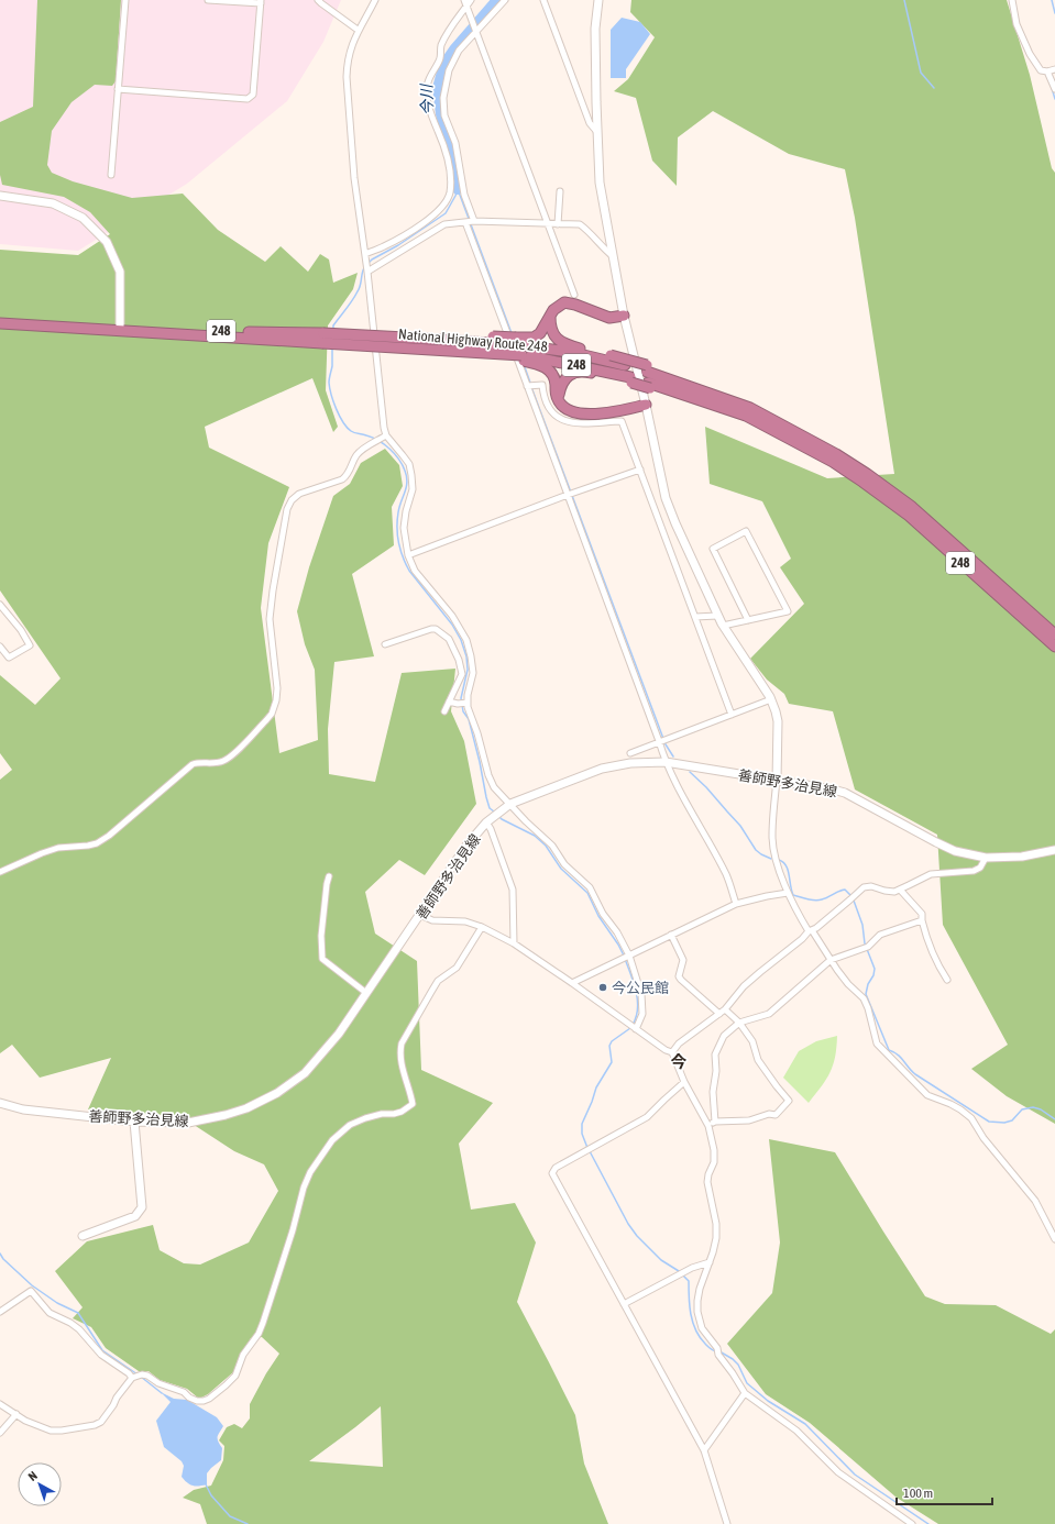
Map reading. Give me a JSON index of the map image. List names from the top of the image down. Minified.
{"streets":{"highway":["248","National Highway Route 248"],"main road":["善師野多治見線"]},"crossings":[["248","National Highway Route 248"]],"districts":["今"],"water":["今川"],"places":["今公民館"],"scale_bar":"100 m","north":"top left"}
